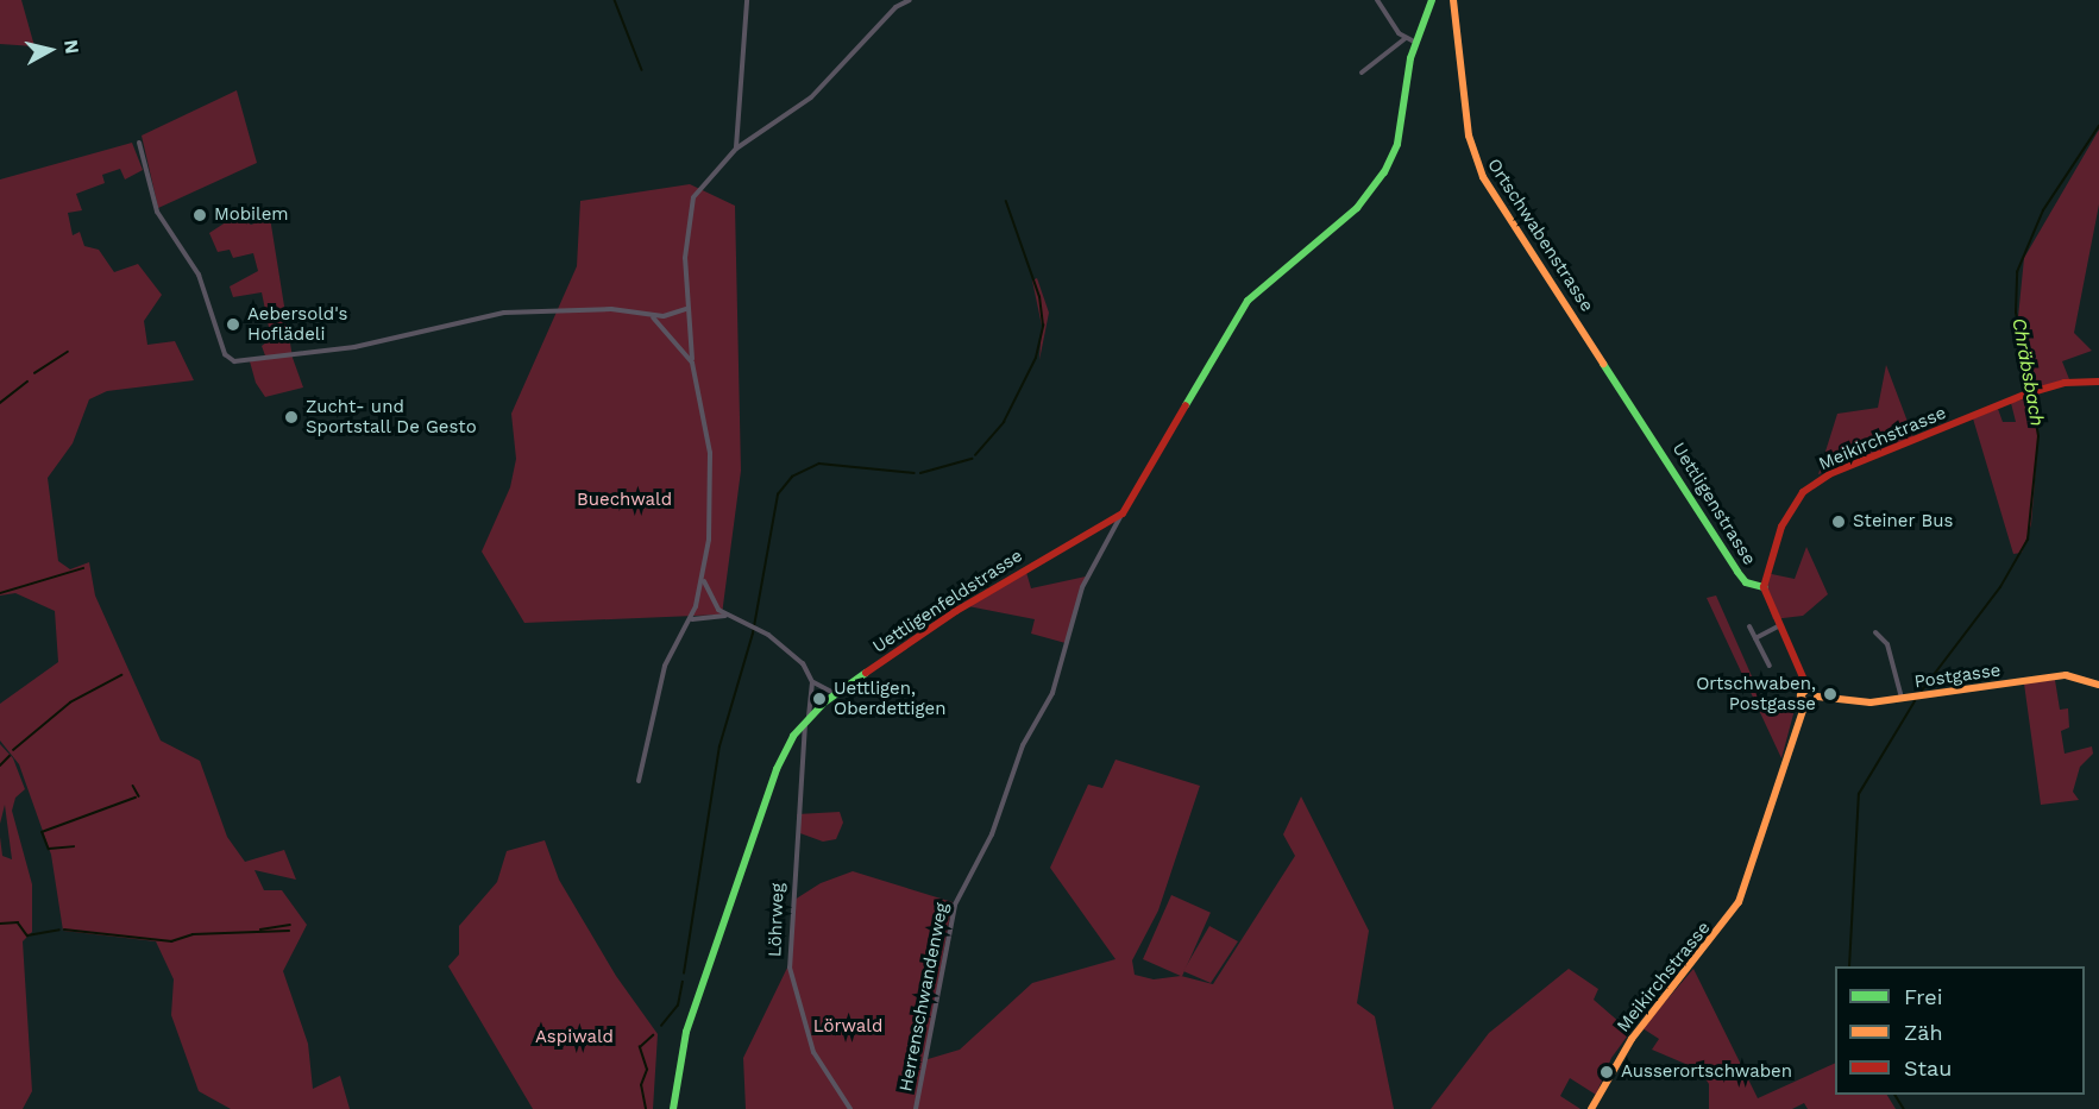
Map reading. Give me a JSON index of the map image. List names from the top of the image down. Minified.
{"streets":{"main road":["Ortschwabenstrasse","Meikirchstrasse","Uettligenstrasse","Uettligenfeldstrasse","Postgasse"],"street":["Löhrweg","Herrenschwandenweg"]},"crossings":[["Ortschwabenstrasse","Uettligenstrasse"],["Meikirchstrasse","Uettligenstrasse"],["Uettligenfeldstrasse","Löhrweg"],["Uettligenfeldstrasse","Herrenschwandenweg"]],"water":["Chräbsbach"],"parks":["Buechwald","Lörwald","Aspiwald"],"places":["Mobilem","Aebersold's Hoflädeli","Zucht- und Sportstall De Gesto","Steiner Bus","Ortschwaben, Postgasse","Uettligen, Oberdettigen","Ausserortschwaben"],"legend":["Frei","Zäh","Stau"],"north":"right"}
